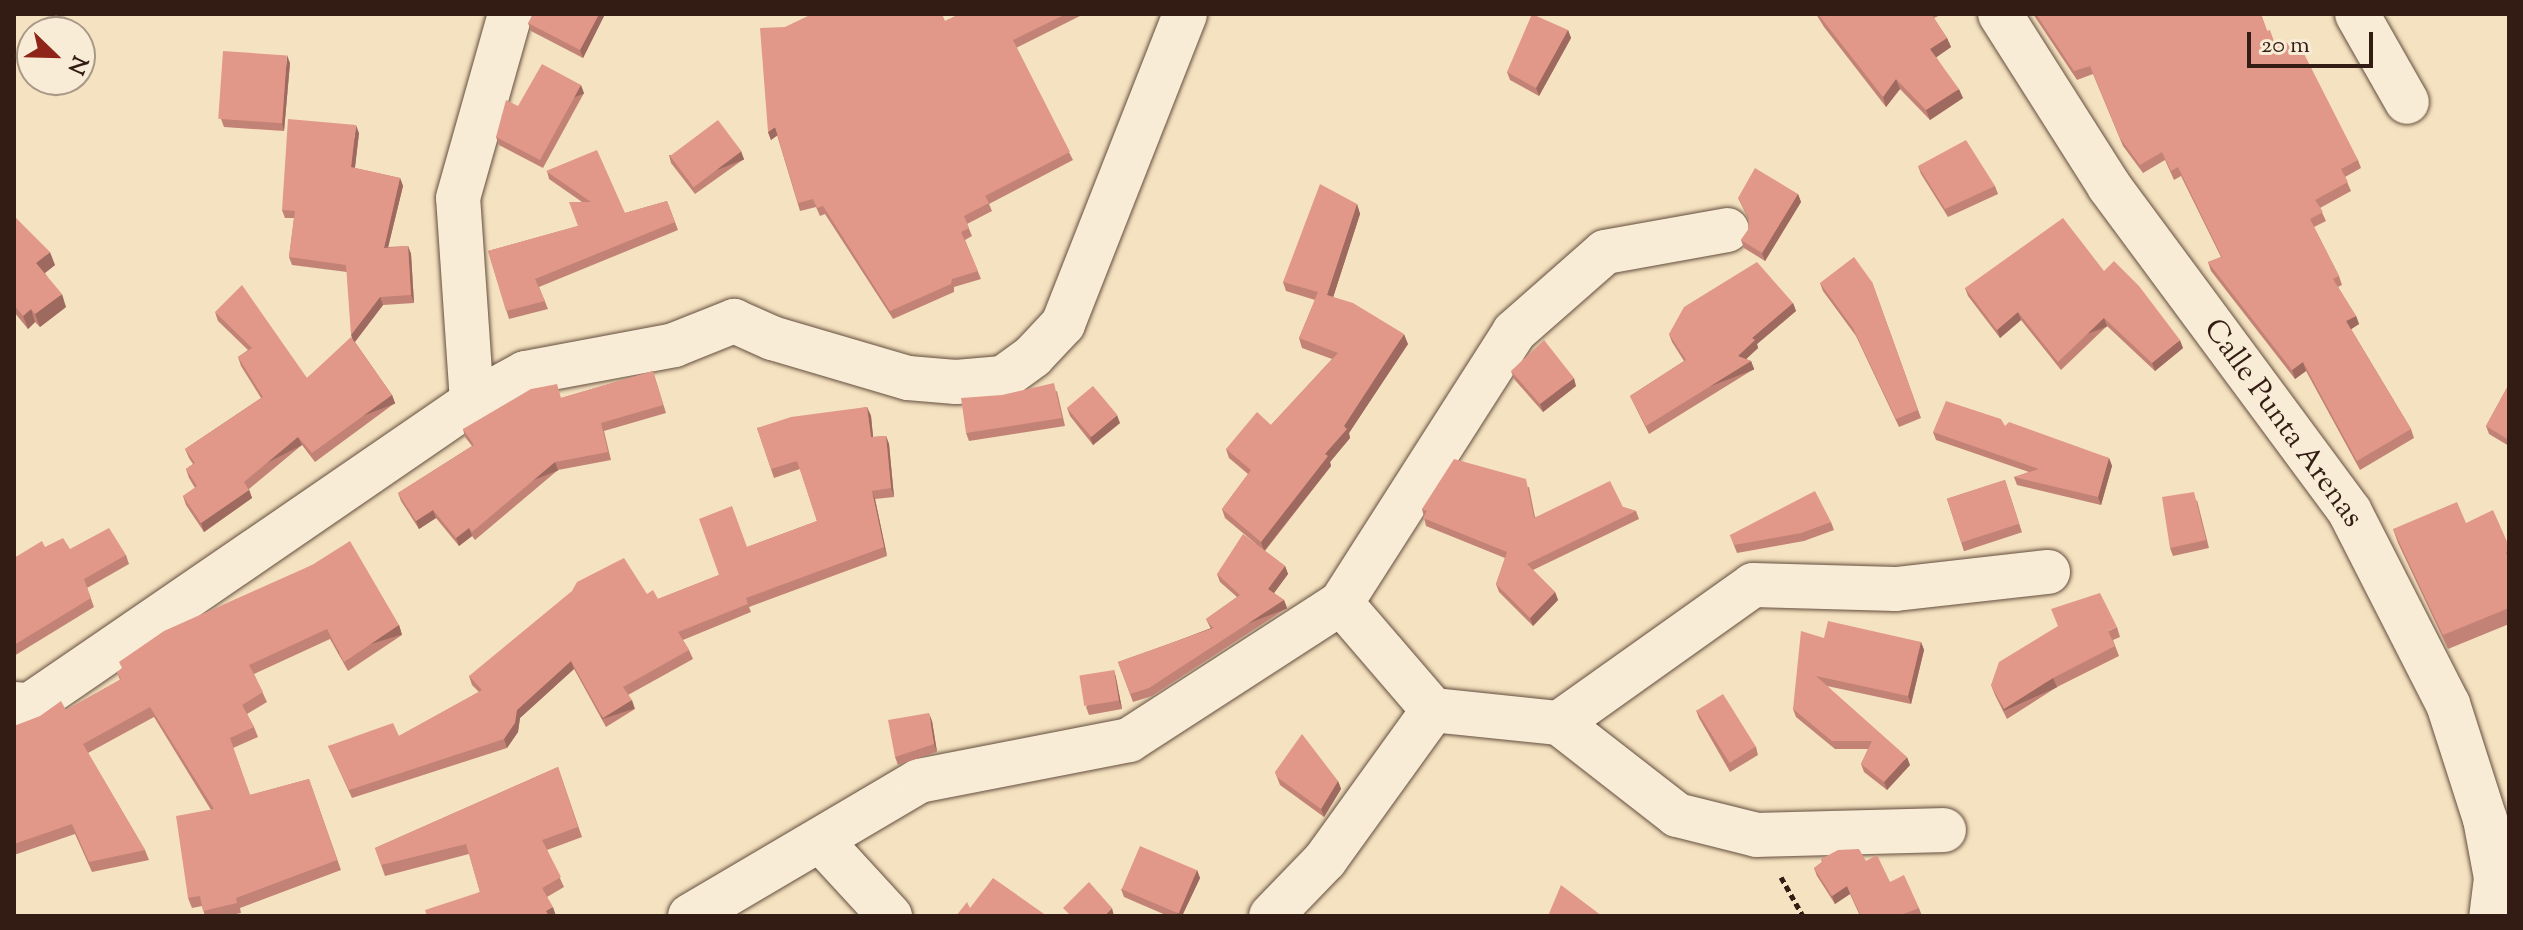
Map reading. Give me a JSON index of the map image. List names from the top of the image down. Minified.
{"streets":{"street":["Calle Punta Arenas"]},"scale_bar":"20 m","north":"bottom right"}
